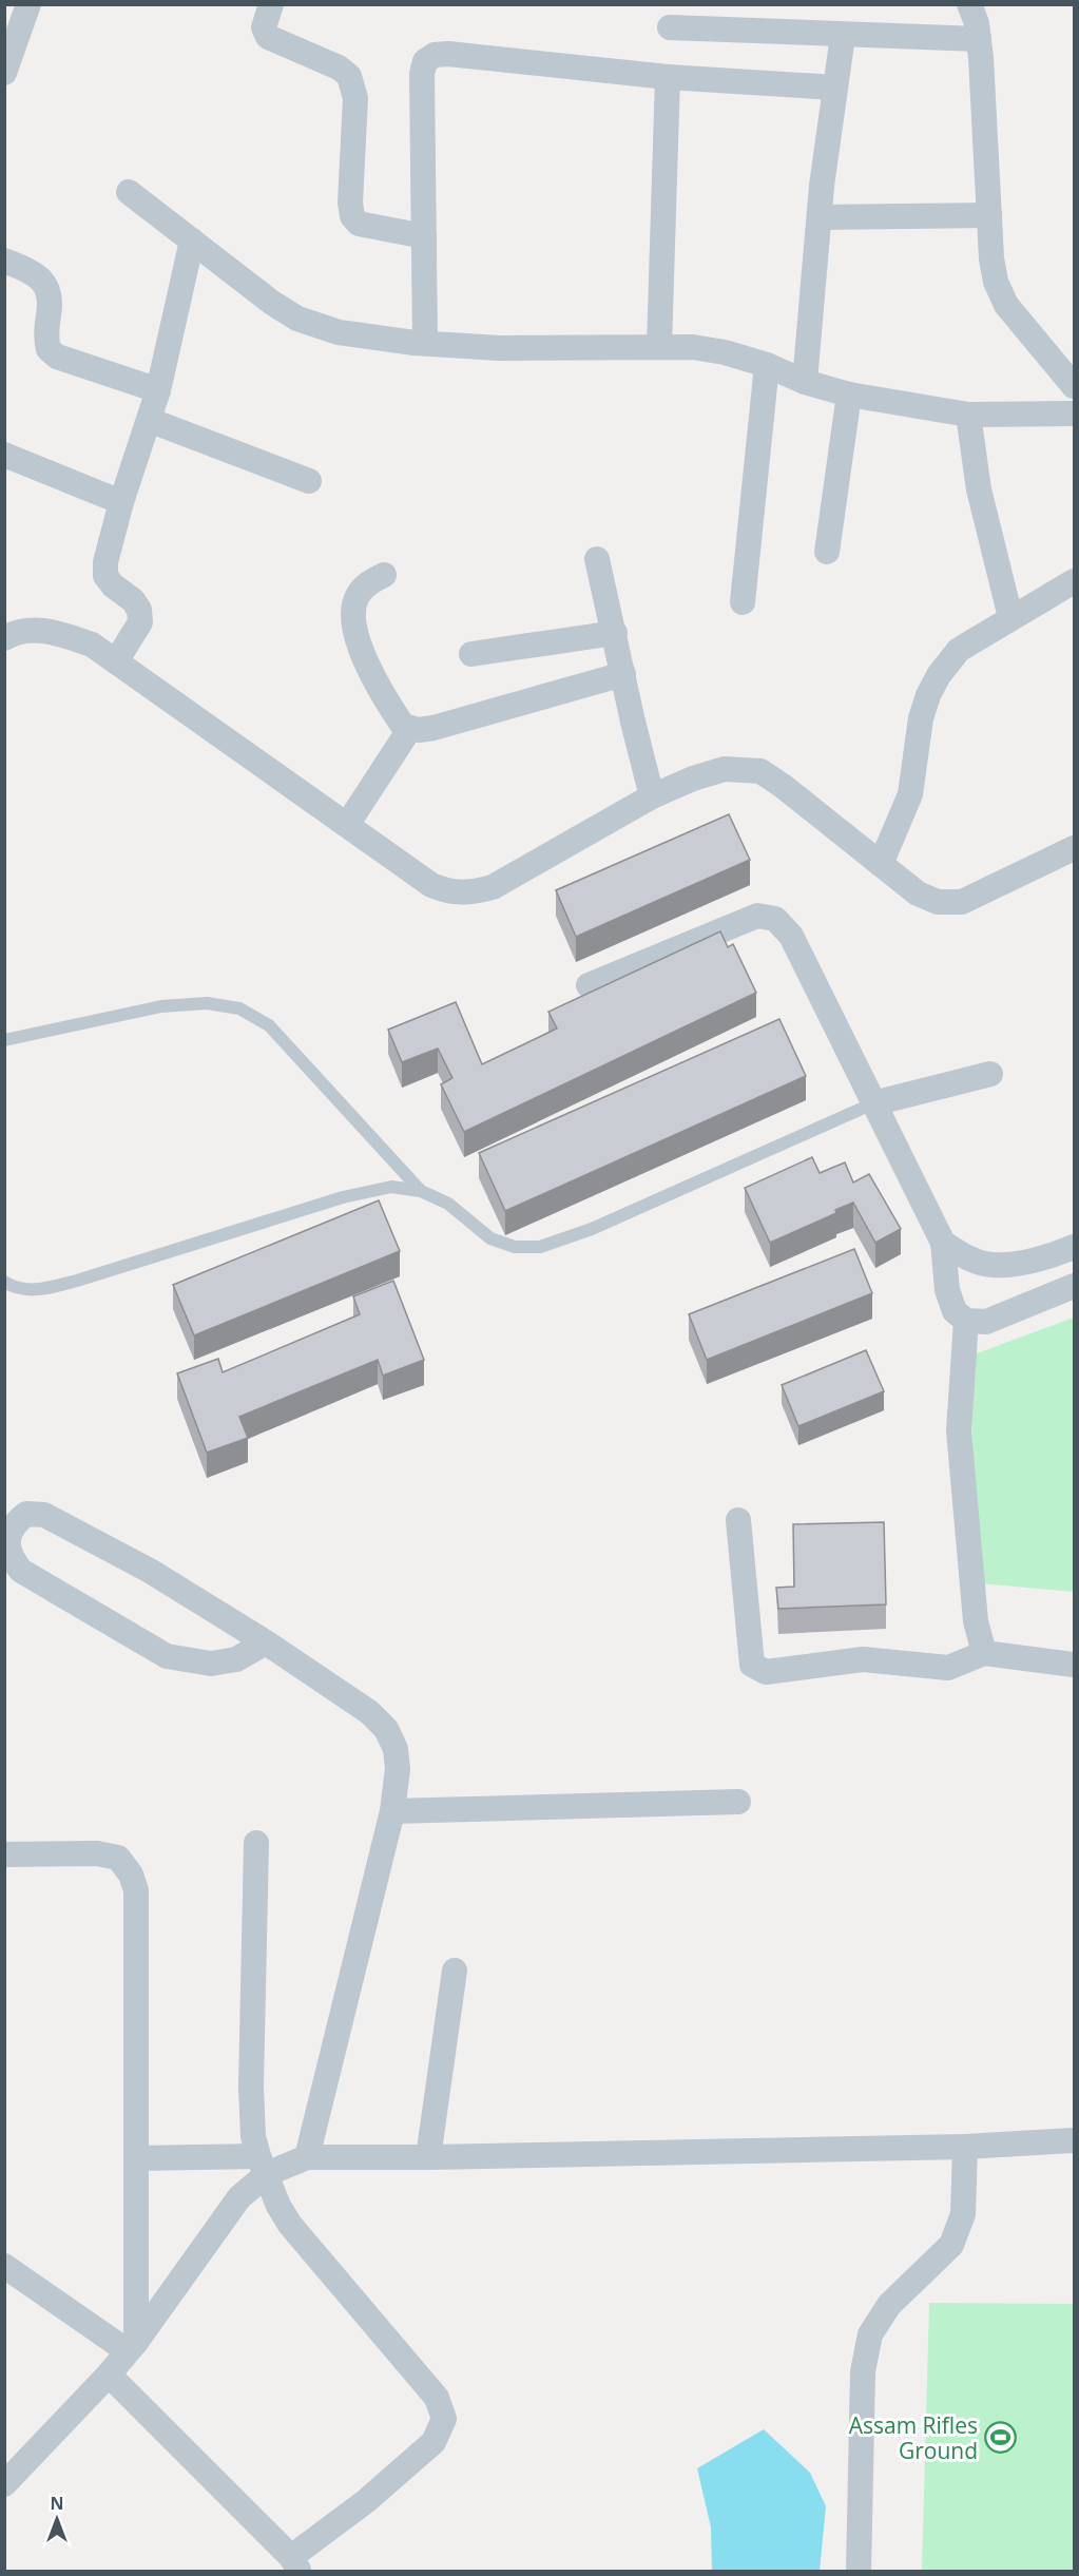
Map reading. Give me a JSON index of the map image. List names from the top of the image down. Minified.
{"places":{"sports":["Assam Rifles Ground"]},"north":"top"}
